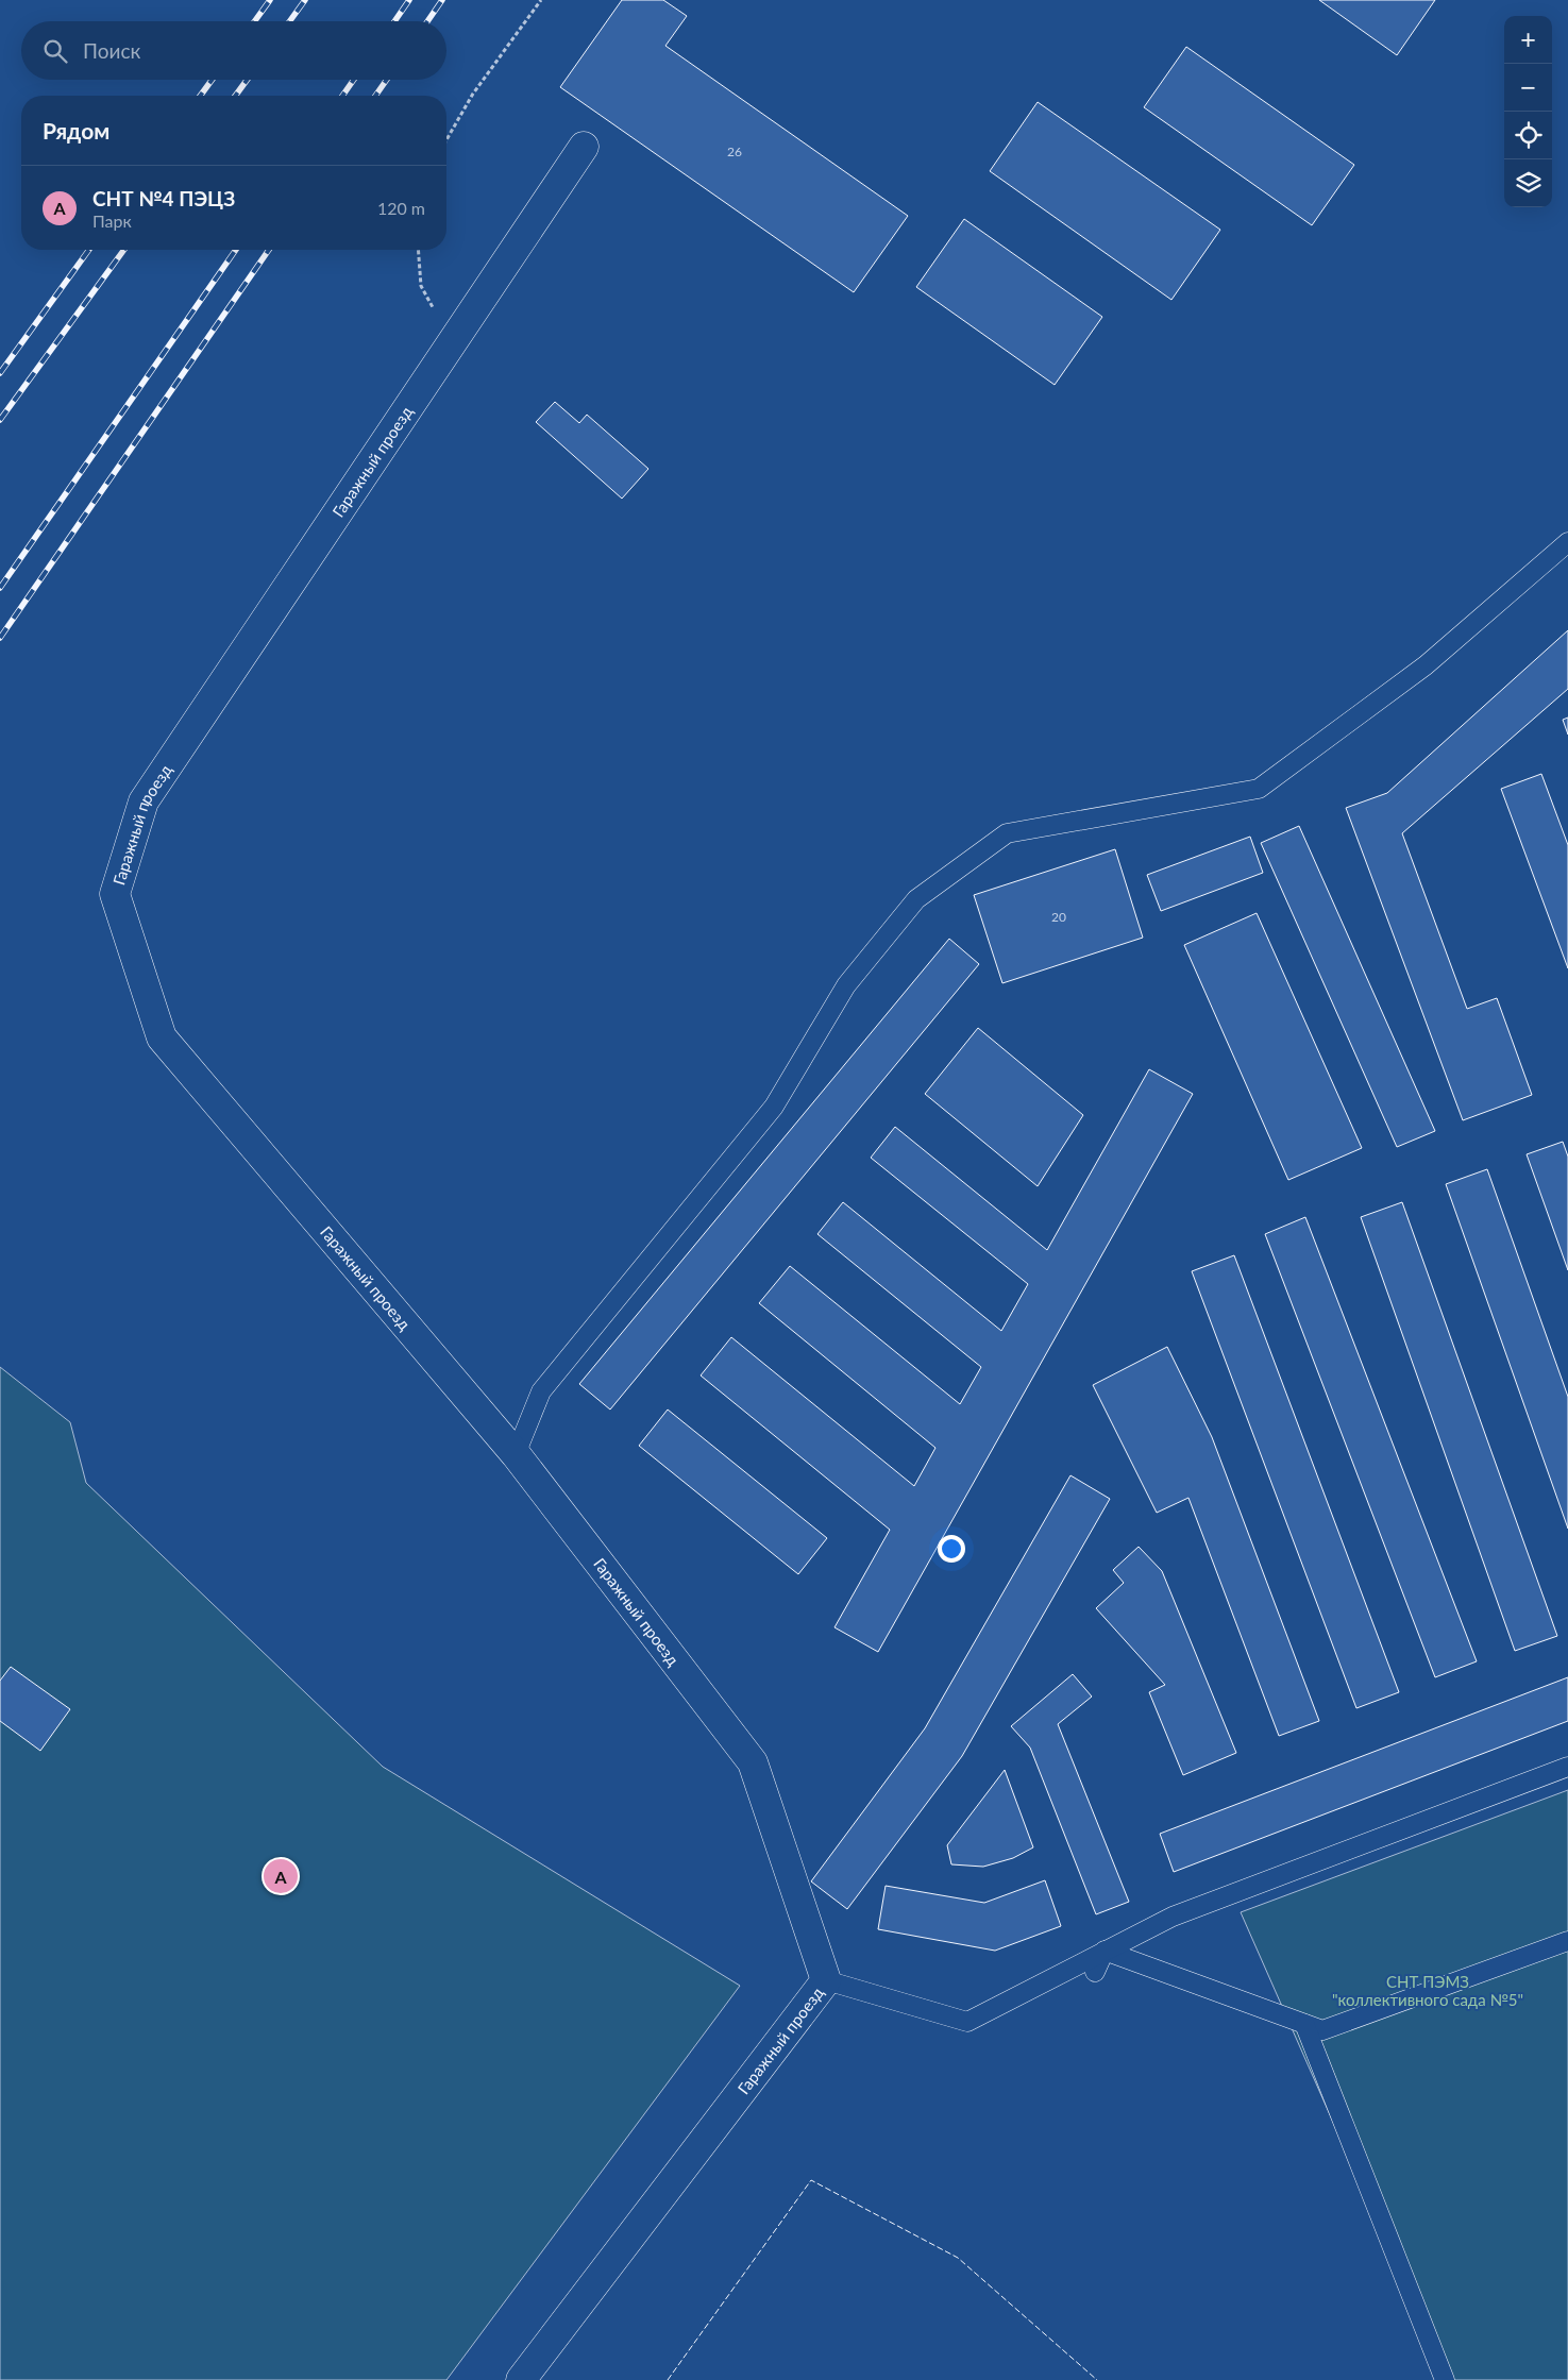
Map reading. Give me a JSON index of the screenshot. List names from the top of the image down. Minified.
{"streets":{"street":["Гаражный проезд"]},"parks":["СНТ ПЭМЗ \"коллективного сада №5\""],"house_numbers":["26","20"],"page":{"map_buttons":["+","−"],"search":"Поиск","heading":"Рядом","list":[{"mark":"A","name":"СНТ №4 ПЭЦЗ","note":"Парк","value":"120 m"}],"pins":"A"}}
